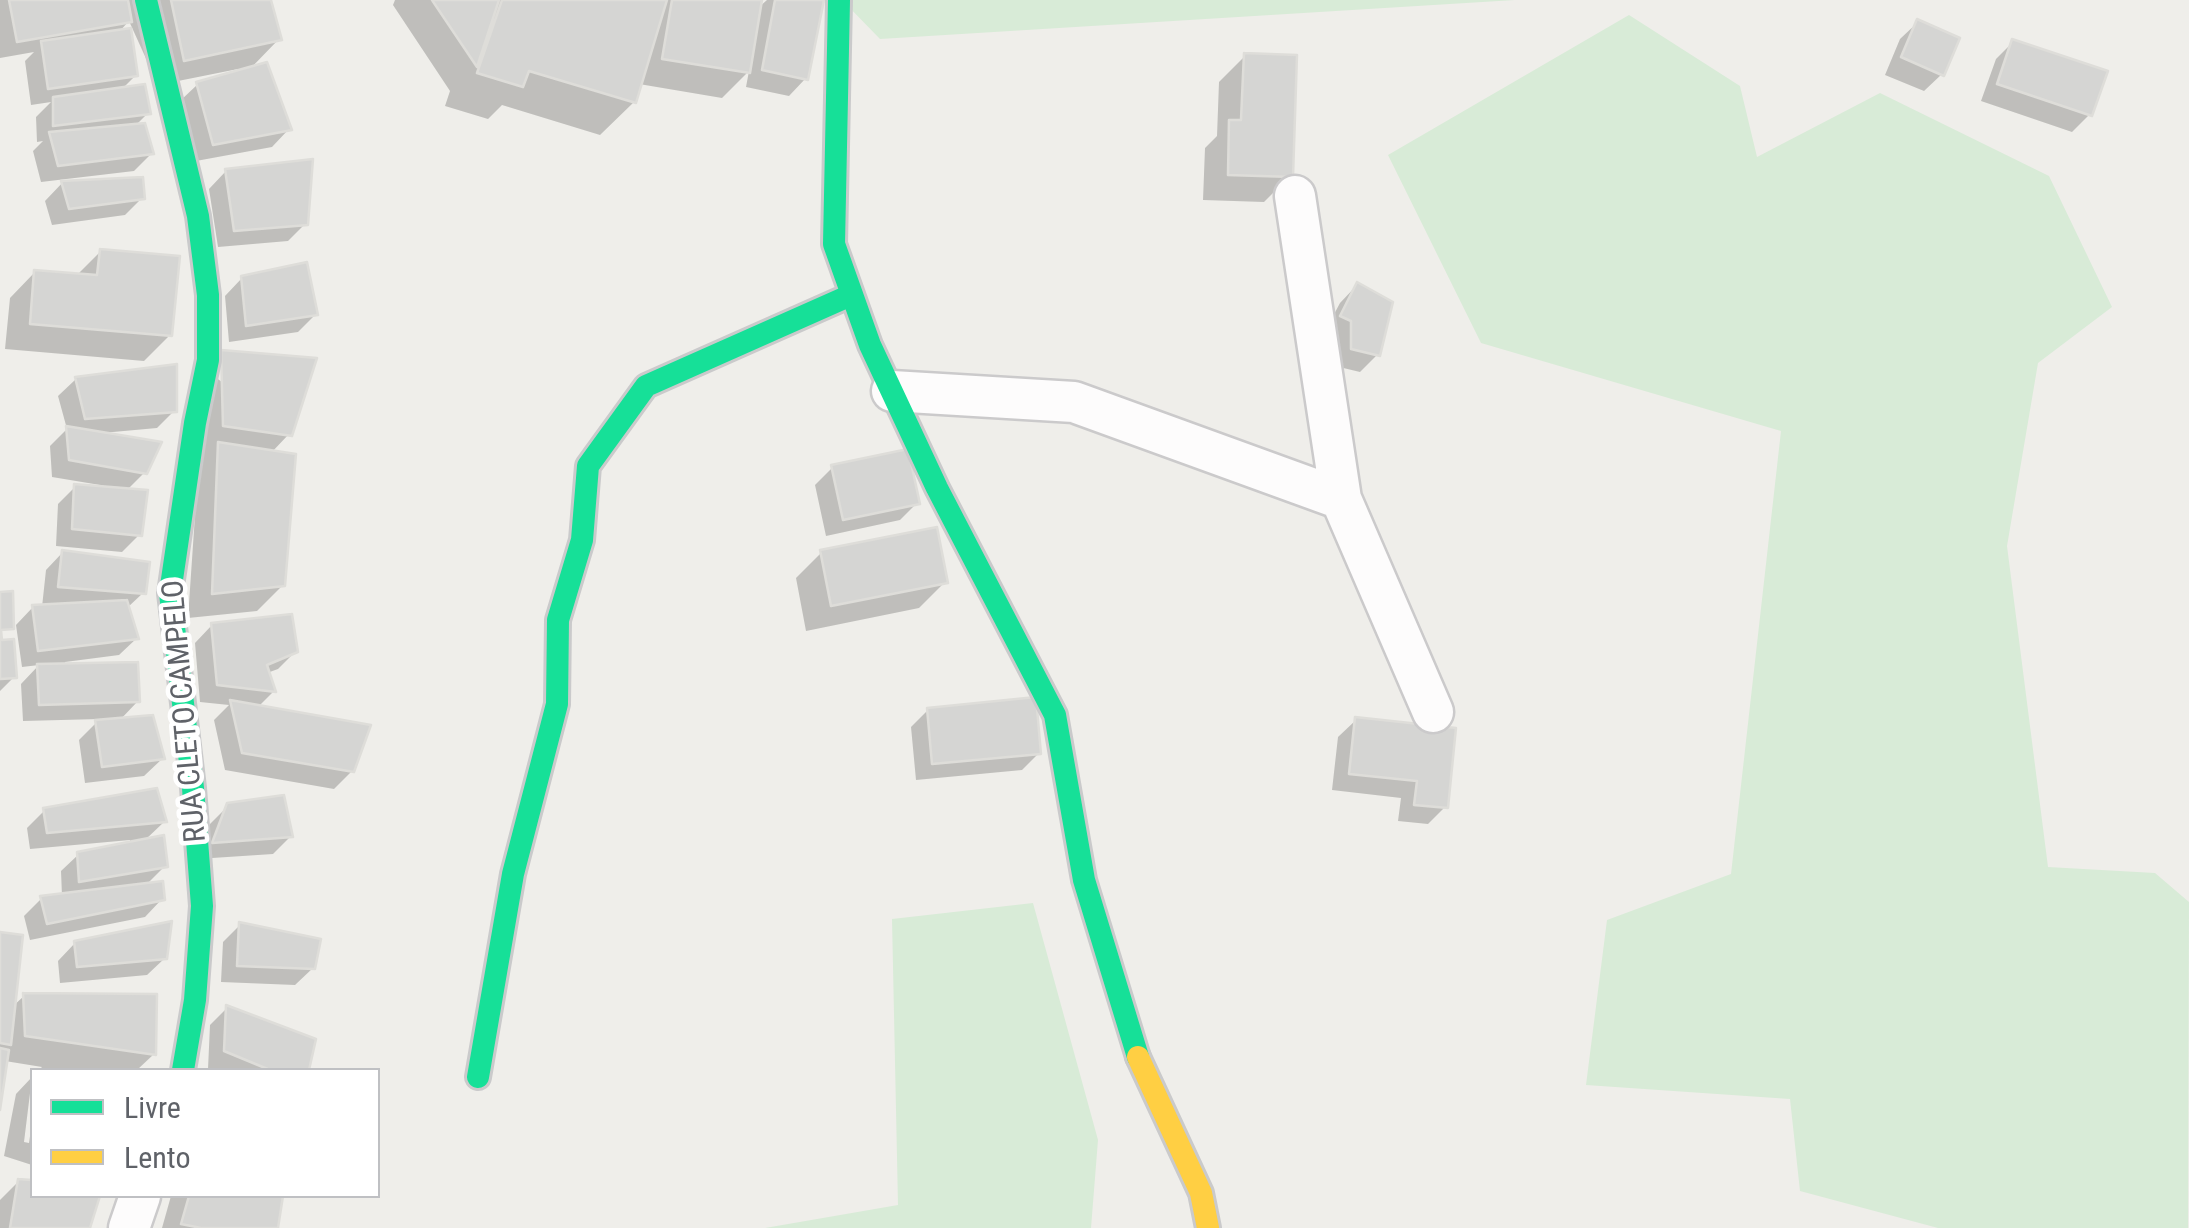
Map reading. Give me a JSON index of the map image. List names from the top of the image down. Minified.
{"streets":{"street":["RUA CLETO CAMPELO"]},"legend":["Livre","Lento"]}
